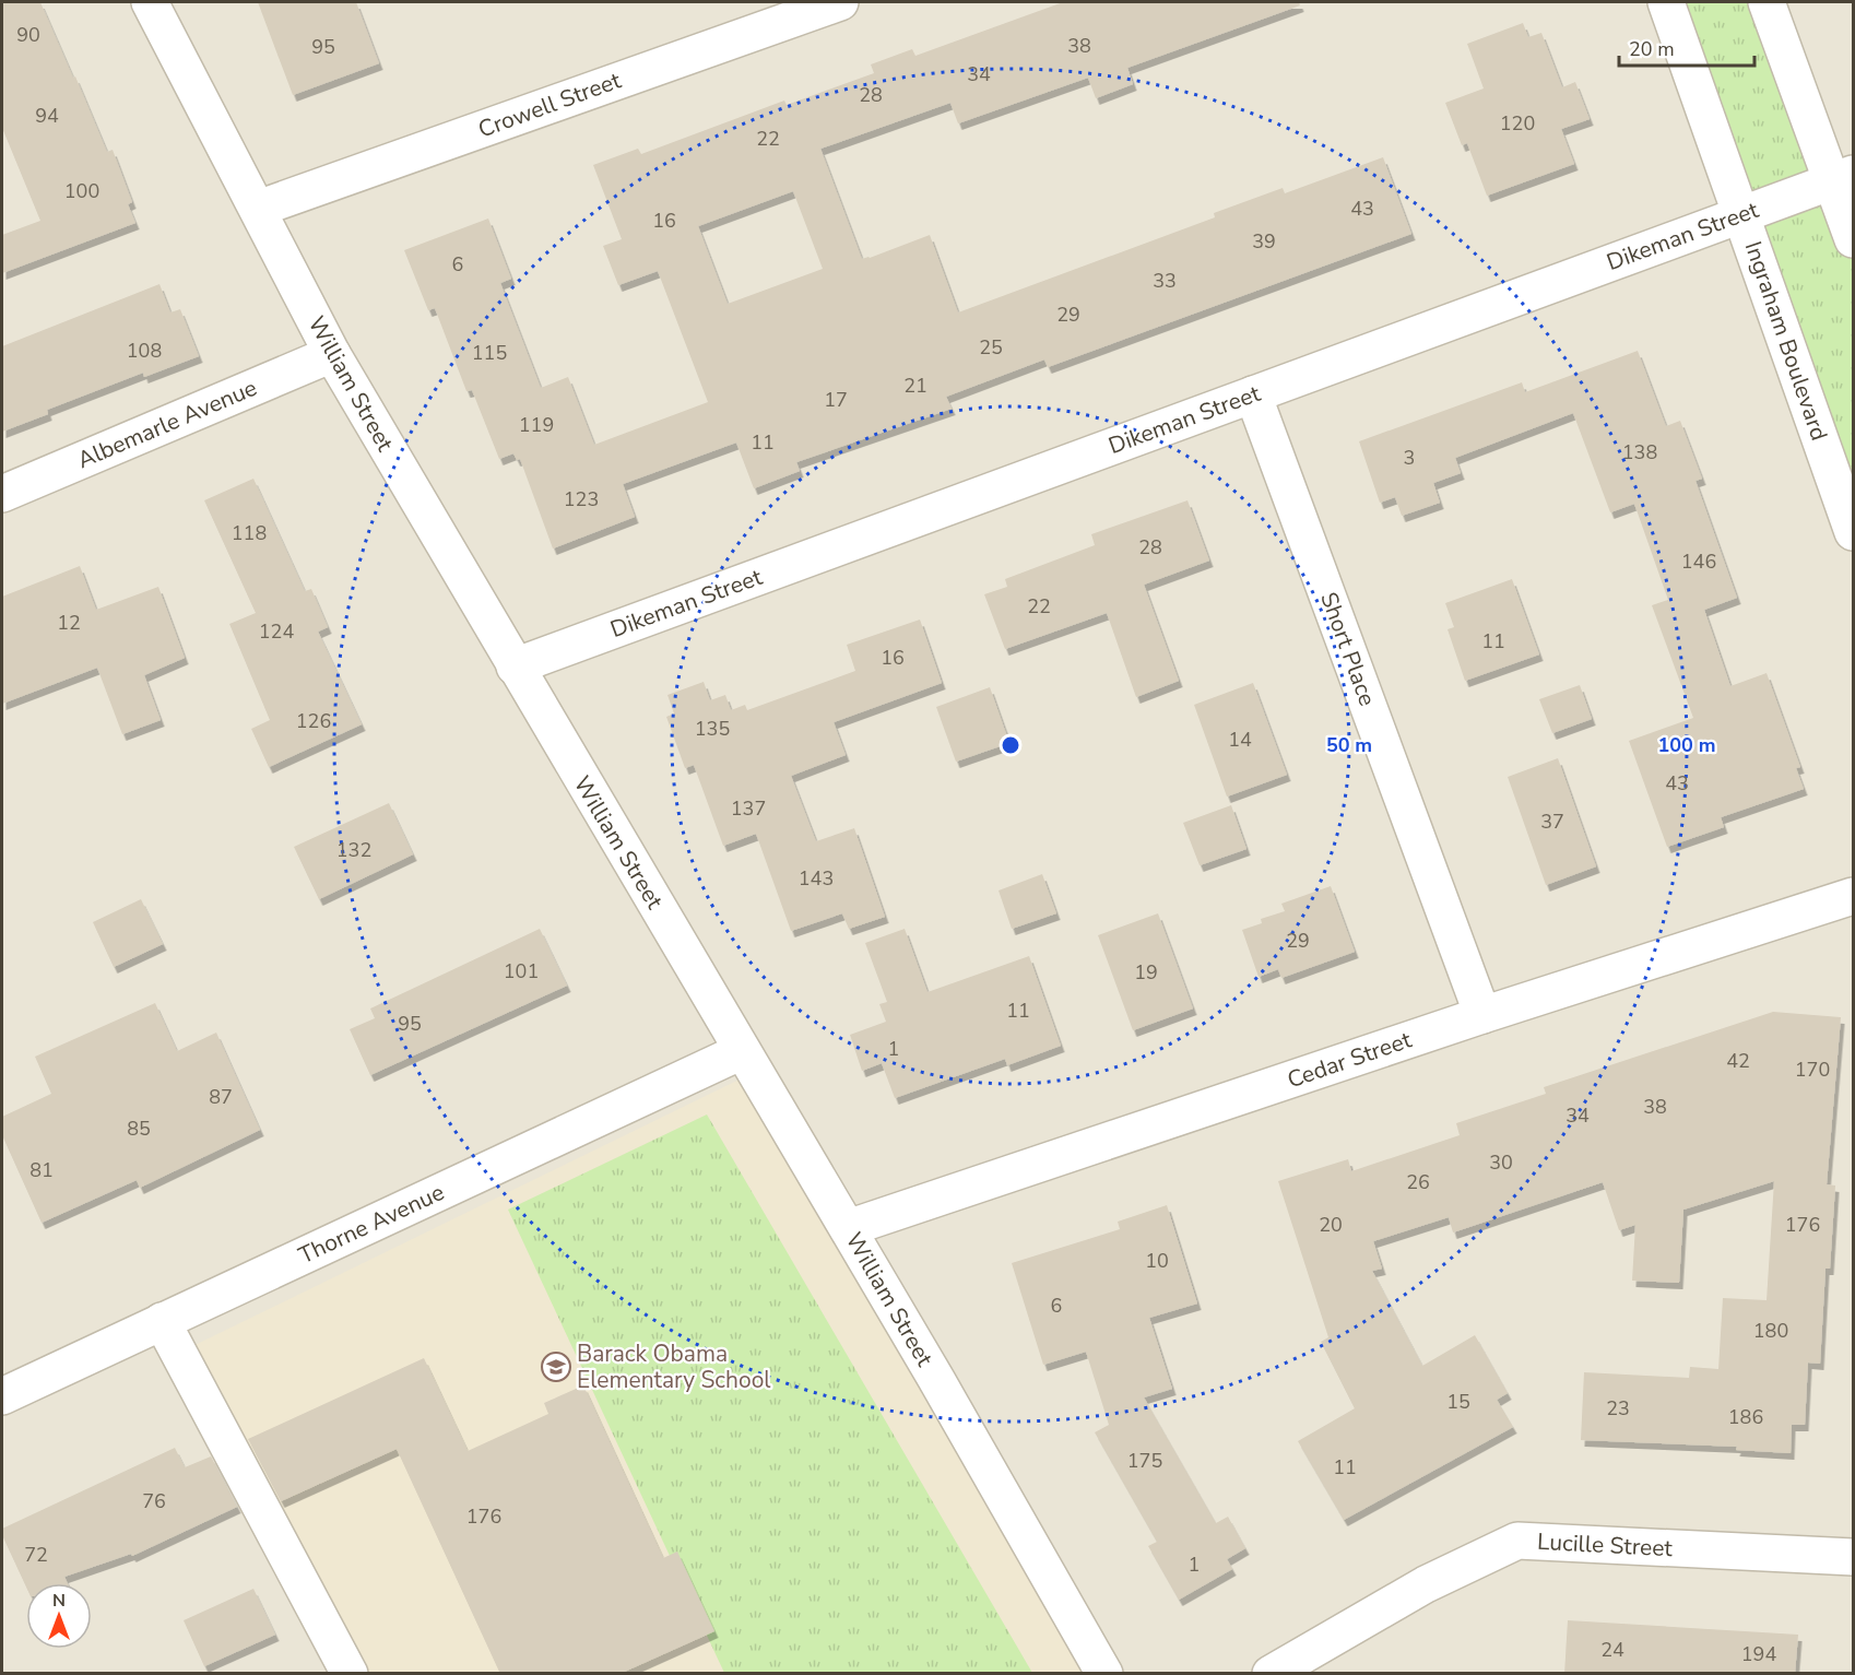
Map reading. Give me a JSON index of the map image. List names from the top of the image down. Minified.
{"streets":{"street":["Crowell Street","Dikeman Street","Ingraham Boulevard","William Street","Albemarle Avenue","Short Place","Cedar Street","Thorne Avenue","Lucille Street"]},"crossings":[["Crowell Street","William Street"],["Dikeman Street","Ingraham Boulevard"],["Dikeman Street","William Street"],["Dikeman Street","Short Place"],["William Street","Albemarle Avenue"],["William Street","Cedar Street"],["William Street","Thorne Avenue"],["Short Place","Cedar Street"]],"places":{"school or university":["Barack Obama Elementary School"]},"house_numbers":["90","38","95","34","28","94","120","22","100","43","16","39","6","33","29","25","108","115","21","17","119","11","138","3","123","118","28","146","22","12","124","11","16","126","135","14","43","137","37","132","143","29","101","19","11","95","1","42","170","87","38","34","85","30","81","26","20","176","10","6","180","15","23","186","175","11","76","176","72","1","24","194"],"scale_bar":"20 m","north":"top","rings":["50 m","100 m"]}
